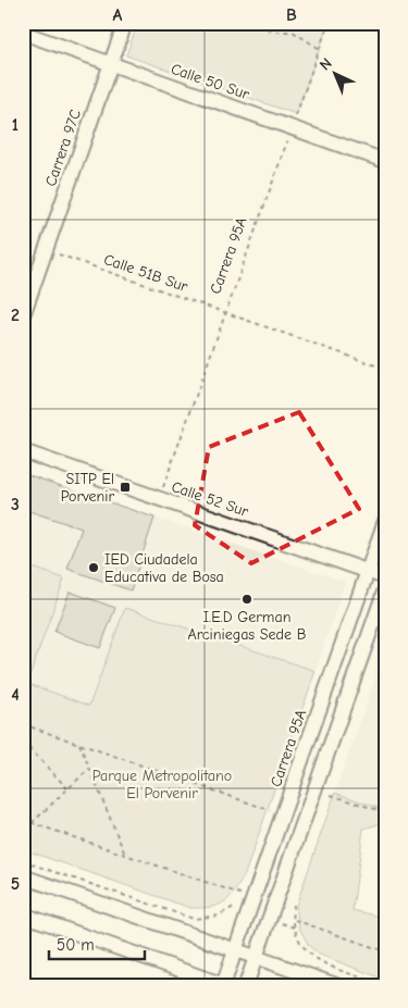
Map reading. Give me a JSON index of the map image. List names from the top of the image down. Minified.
{"streets":{"street":["Calle 50 Sur","Carrera 97C","Carrera 95A","Calle 52 Sur"],"path":["Calle 51B Sur"]},"crossings":[["Calle 50 Sur","Carrera 97C"],["Calle 50 Sur","Carrera 95A"],["Carrera 97C","Calle 51B Sur"],["Carrera 95A","Calle 51B Sur"],["Carrera 95A","Calle 52 Sur"]],"parks":["Parque Metropolitano El Porvenir"],"places":{"transit":["SITP El Porvenir"],"other":["IED Ciudadela Educativa de Bosa","I.E.D German Arciniegas Sede B"]},"scale_bar":"50 m","north":"top left","grid":{"columns":["A","B"],"rows":["1","2","3","4","5"]}}
